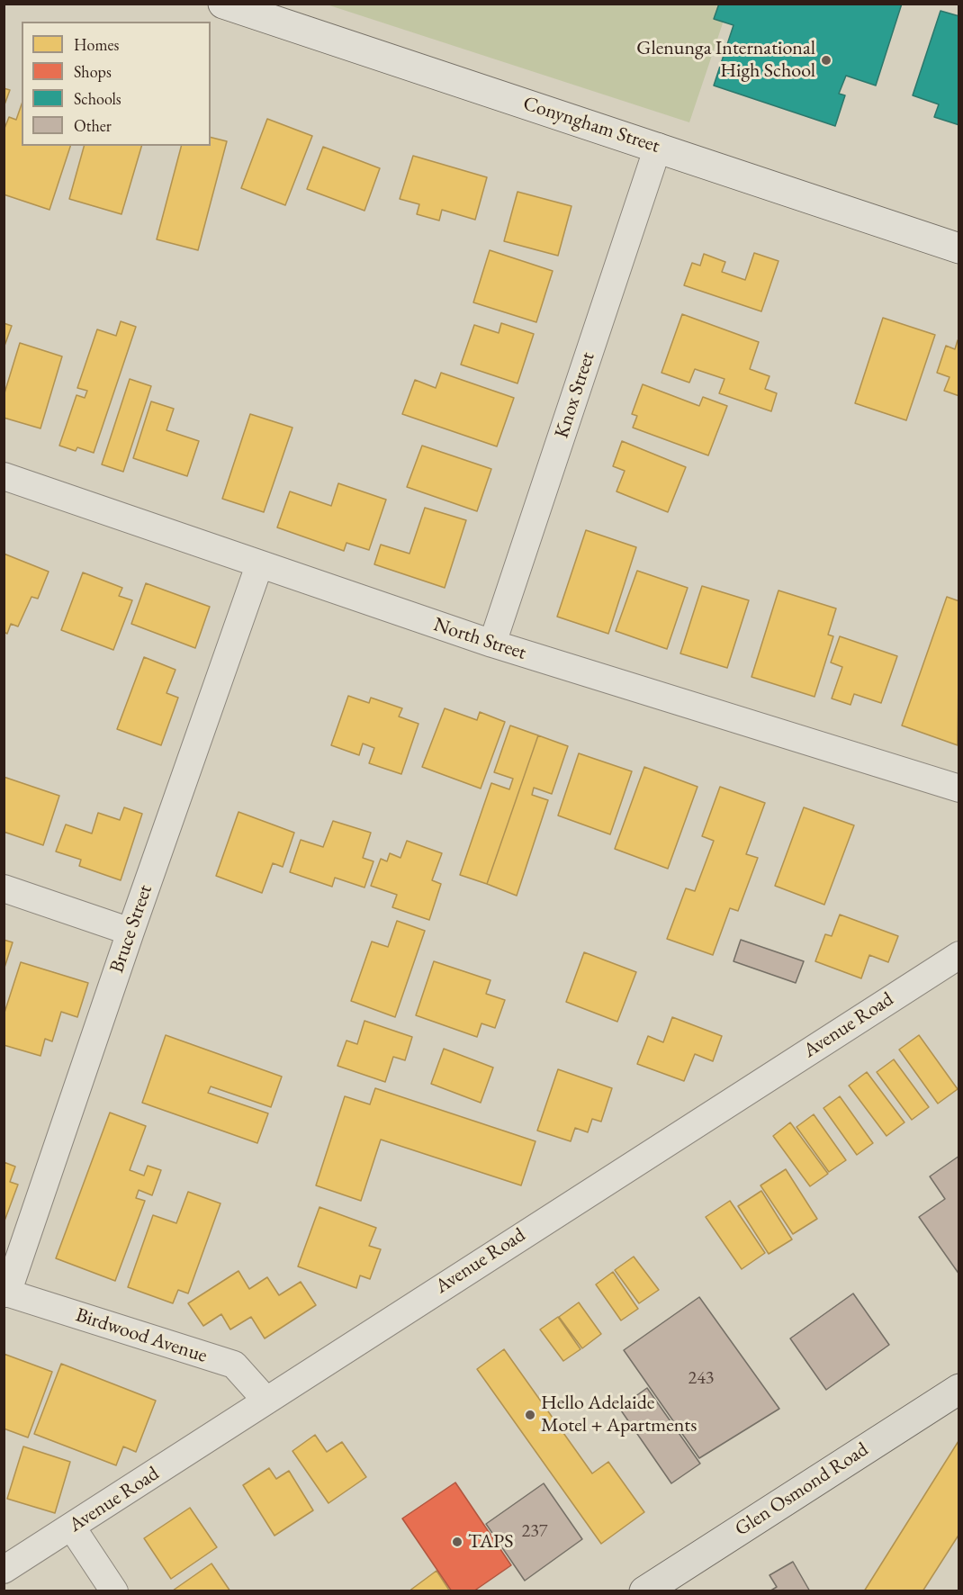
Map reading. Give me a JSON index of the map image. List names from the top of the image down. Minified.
{"streets":{"highway":["Glen Osmond Road"],"street":["Conyngham Street","Knox Street","North Street","Bruce Street","Avenue Road","Birdwood Avenue"]},"crossings":[["Conyngham Street","Knox Street"],["Knox Street","North Street"],["North Street","Bruce Street"],["Bruce Street","Birdwood Avenue"],["Avenue Road","Birdwood Avenue"]],"places":["Glenunga International High School","Hello Adelaide Motel + Apartments","TAPS"],"house_numbers":["243","237"],"legend":["Homes","Shops","Schools","Other"]}
